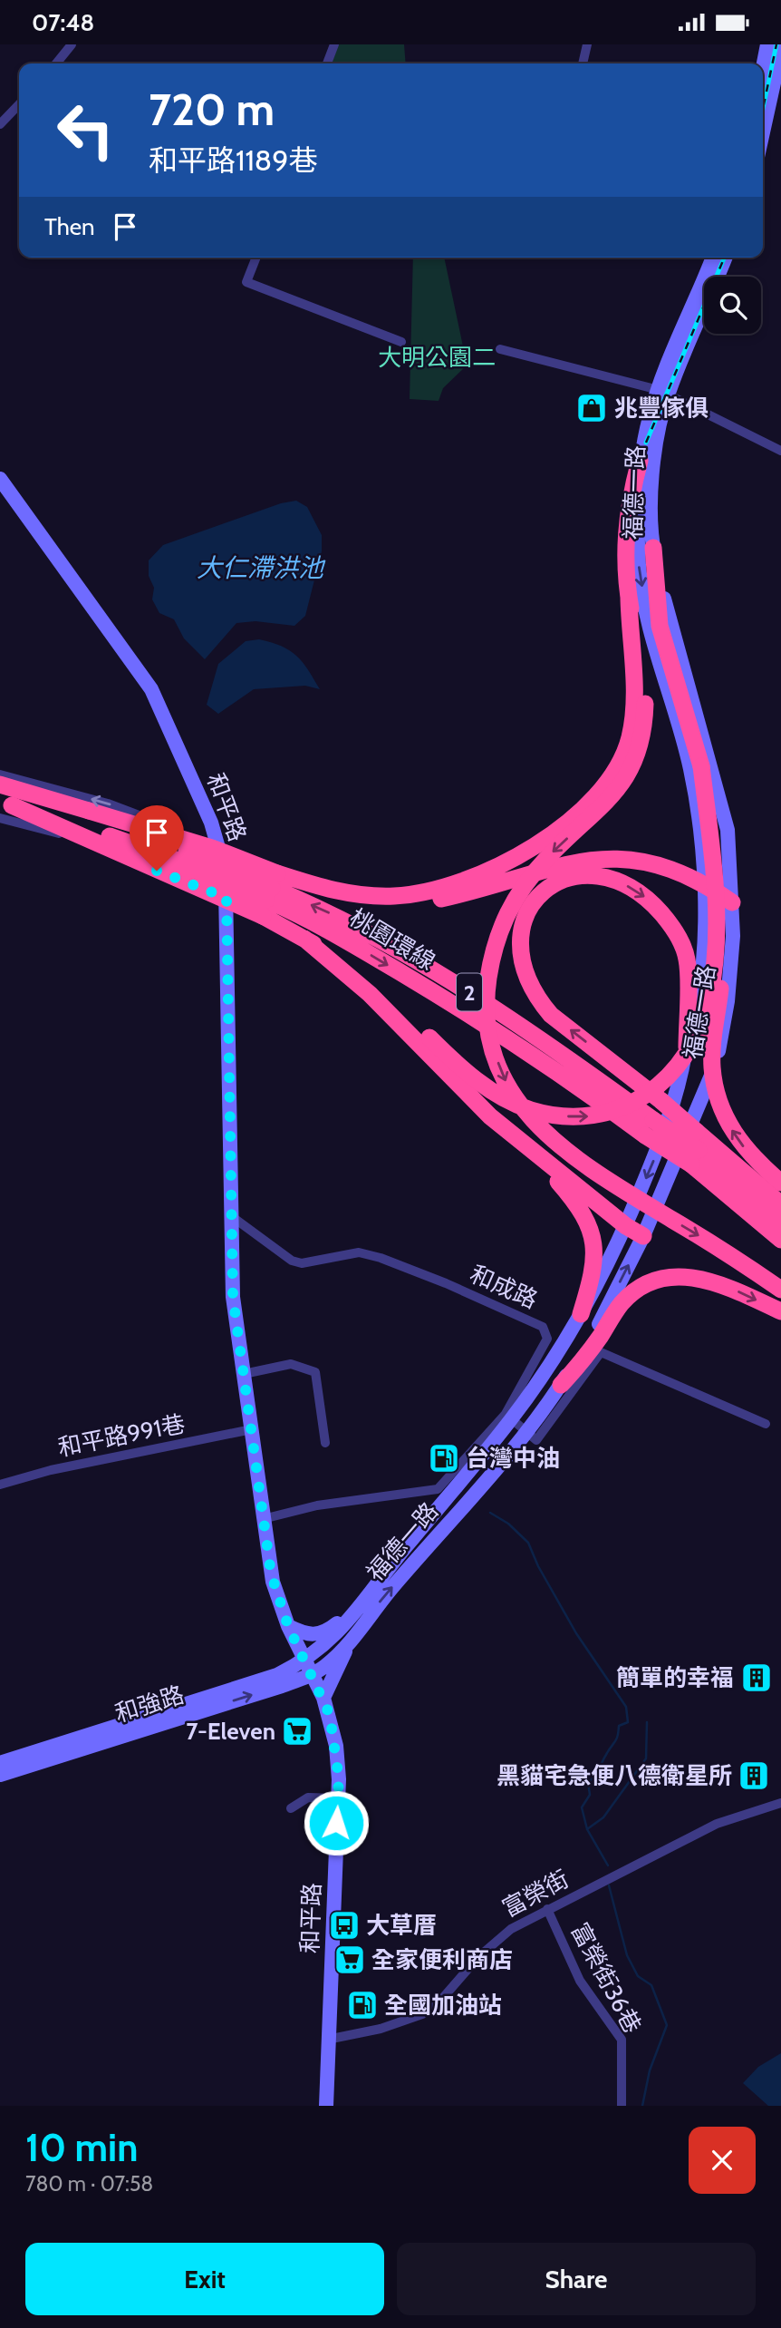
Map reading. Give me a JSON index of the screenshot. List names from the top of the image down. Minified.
{"streets":{"highway":["桃園環線","2"],"main road":["福德一路","和平路","和強路"],"street":["和成路","和平路991巷","富榮街","富榮街36巷"]},"crossings":[["福德一路","和平路"],["福德一路","和成路"],["福德一路","和強路"],["和平路","和成路"],["和平路","和平路991巷"],["和平路","和強路"],["和平路","富榮街"],["富榮街","富榮街36巷"]],"water":["大仁滯洪池"],"parks":["大明公園二"],"places":{"shop":["兆豐傢俱"],"fuel station":["台灣中油","全國加油站"],"building":["簡單的幸福","黑貓宅急便八德衛星所"],"supermarket":["7-Eleven","全家便利商店"],"bus stop":["大草厝"]},"page":{"status":"07:48","turn":["720 m","和平路1189巷"],"then":"Then","heading":["10 min","780 m · 07:58"],"buttons":["Exit","Share"]}}
